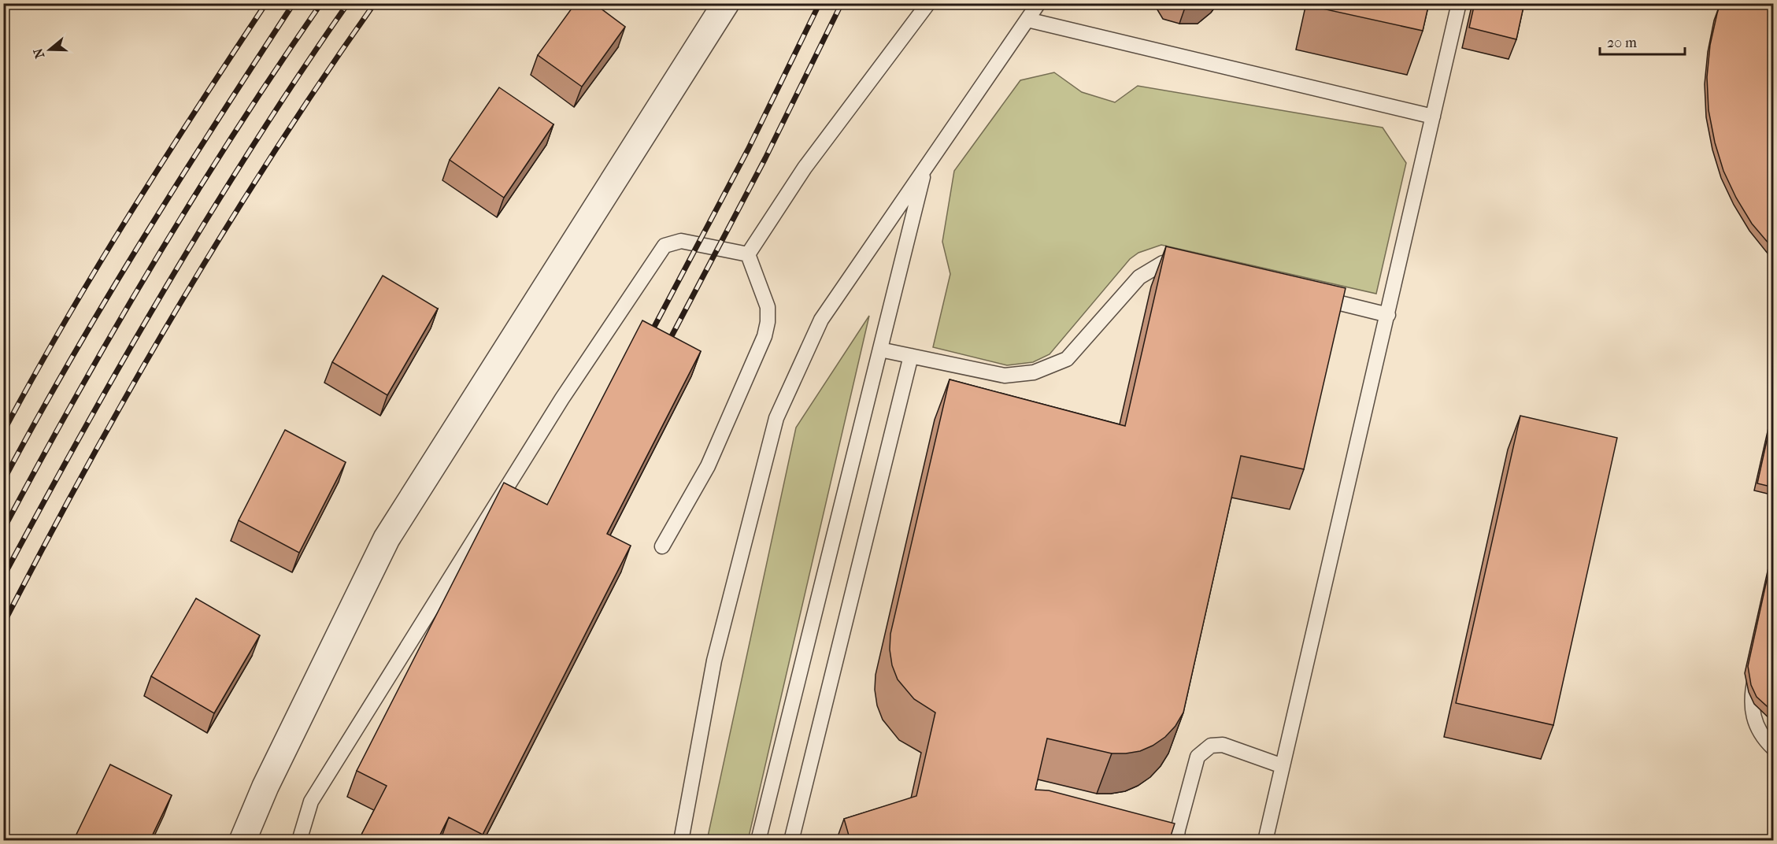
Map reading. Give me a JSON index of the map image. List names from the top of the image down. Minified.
{"scale_bar":"20 m","north":"left"}
